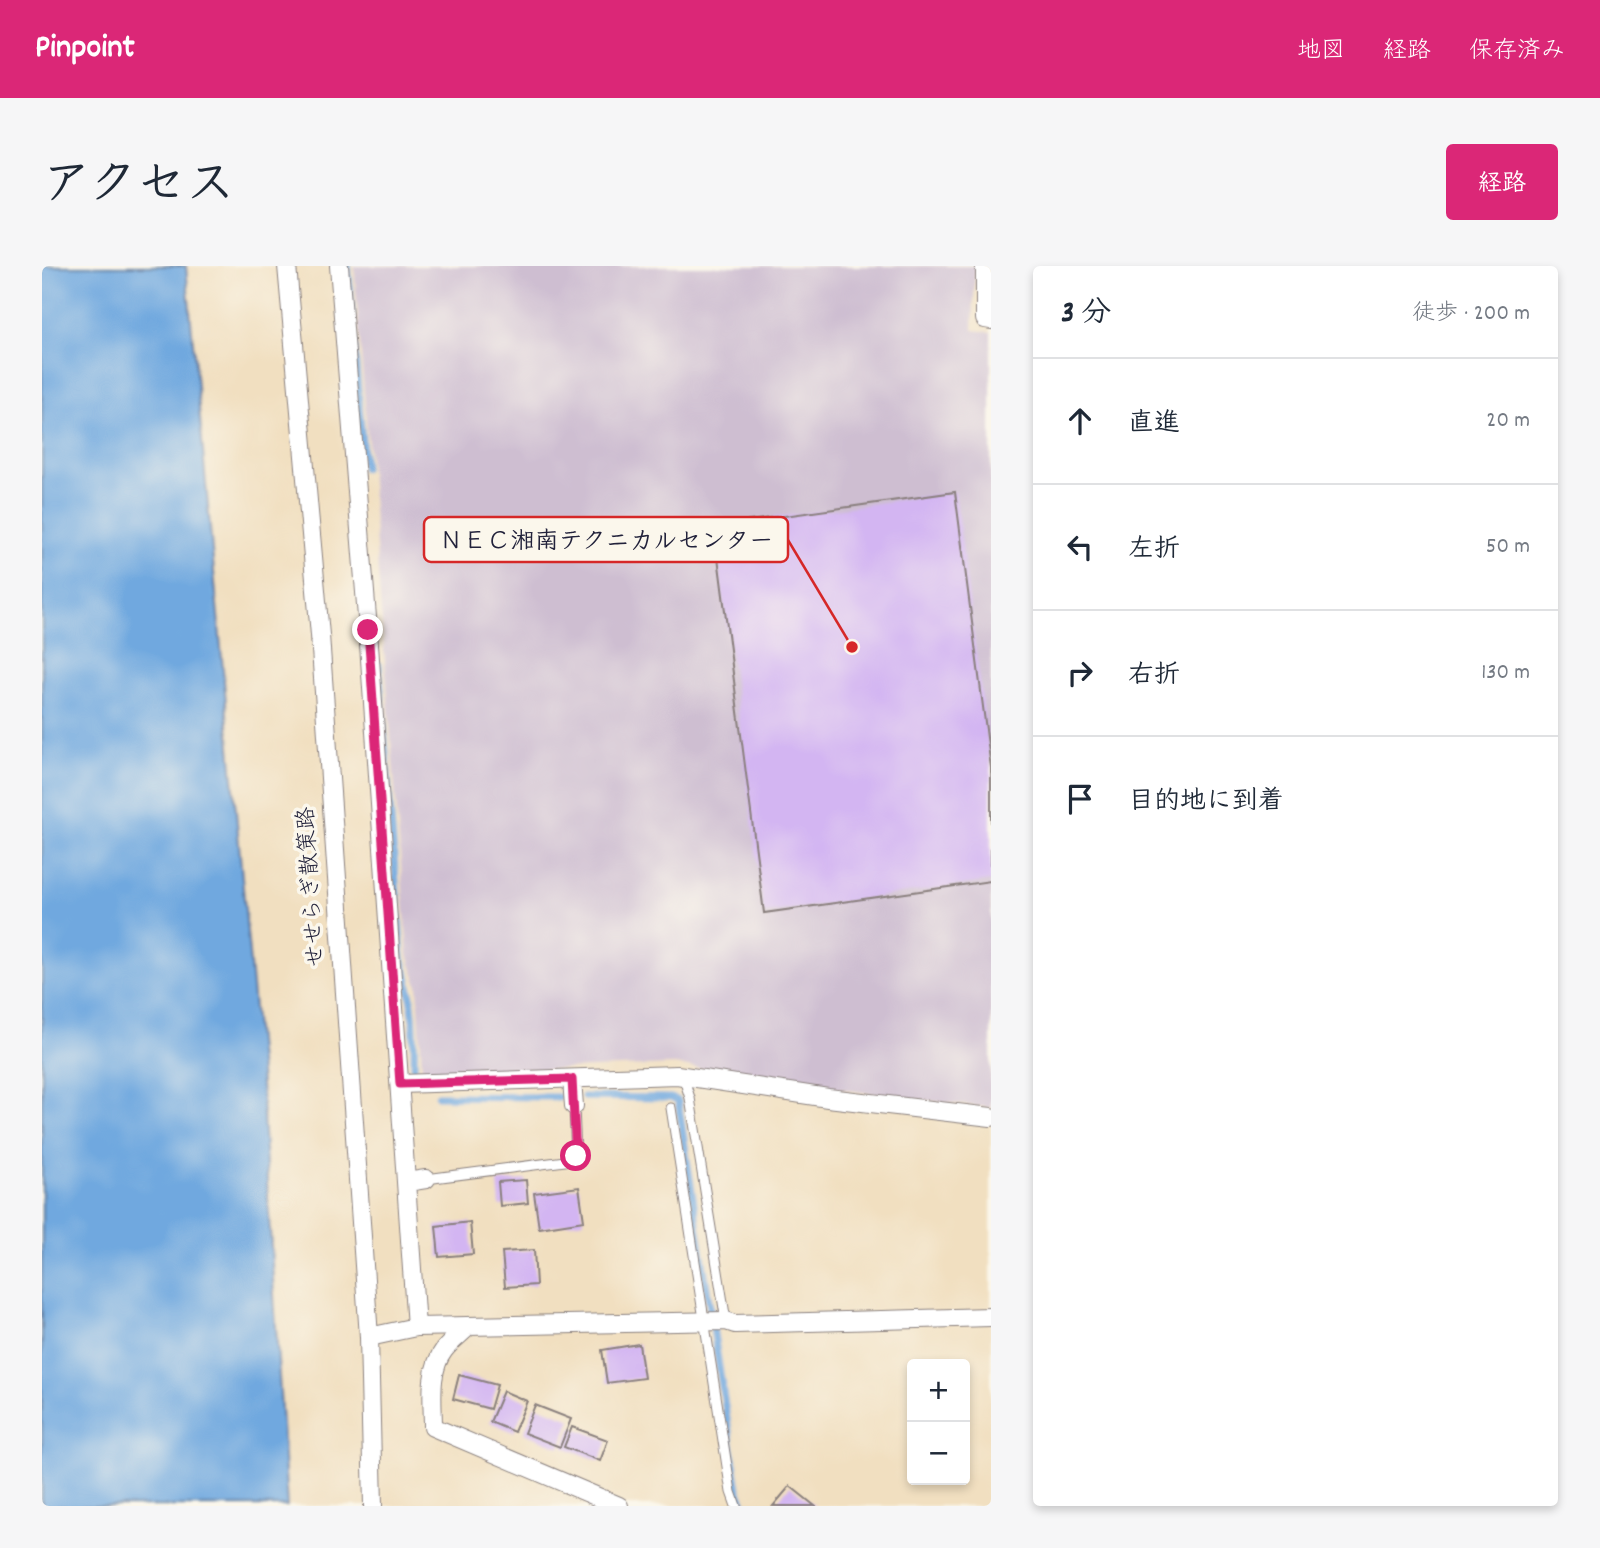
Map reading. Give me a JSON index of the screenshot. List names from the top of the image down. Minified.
{"streets":{"street":["せせらぎ散策路"]},"places":["ＮＥＣ湘南テクニカルセンター"],"page":{"header":"Pinpoint","nav":["地図","経路","保存済み"],"title":"アクセス","buttons":"経路","heading":["3 分","徒歩 · 200 m"],"list":[["直進","20 m"],["左折","50 m"],["右折","130 m"],"目的地に到着"],"map_buttons":["+","−"]}}
